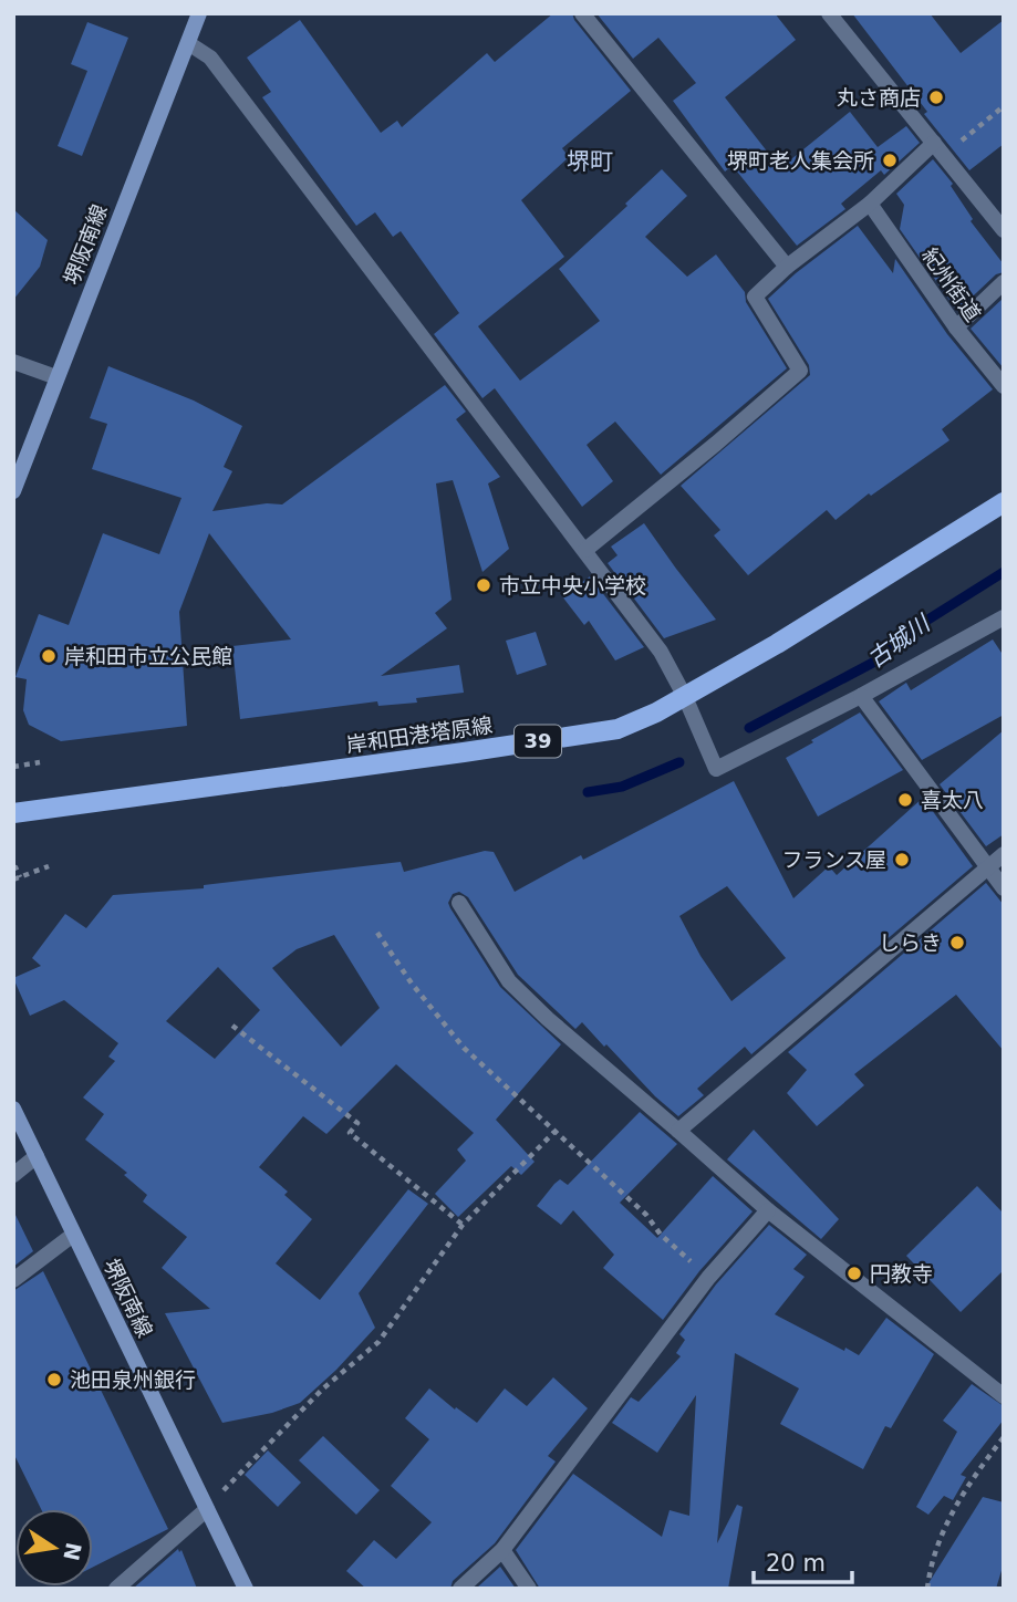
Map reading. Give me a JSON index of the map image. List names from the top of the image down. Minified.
{"streets":{"main road":["堺阪南線","岸和田港塔原線","39"],"street":["紀州街道"]},"districts":["堺町"],"water":["古城川"],"places":["丸さ商店","堺町老人集会所","市立中央小学校","岸和田市立公民館","喜太八","フランス屋","しらき","円教寺","池田泉州銀行"],"scale_bar":"20 m","north":"right"}
